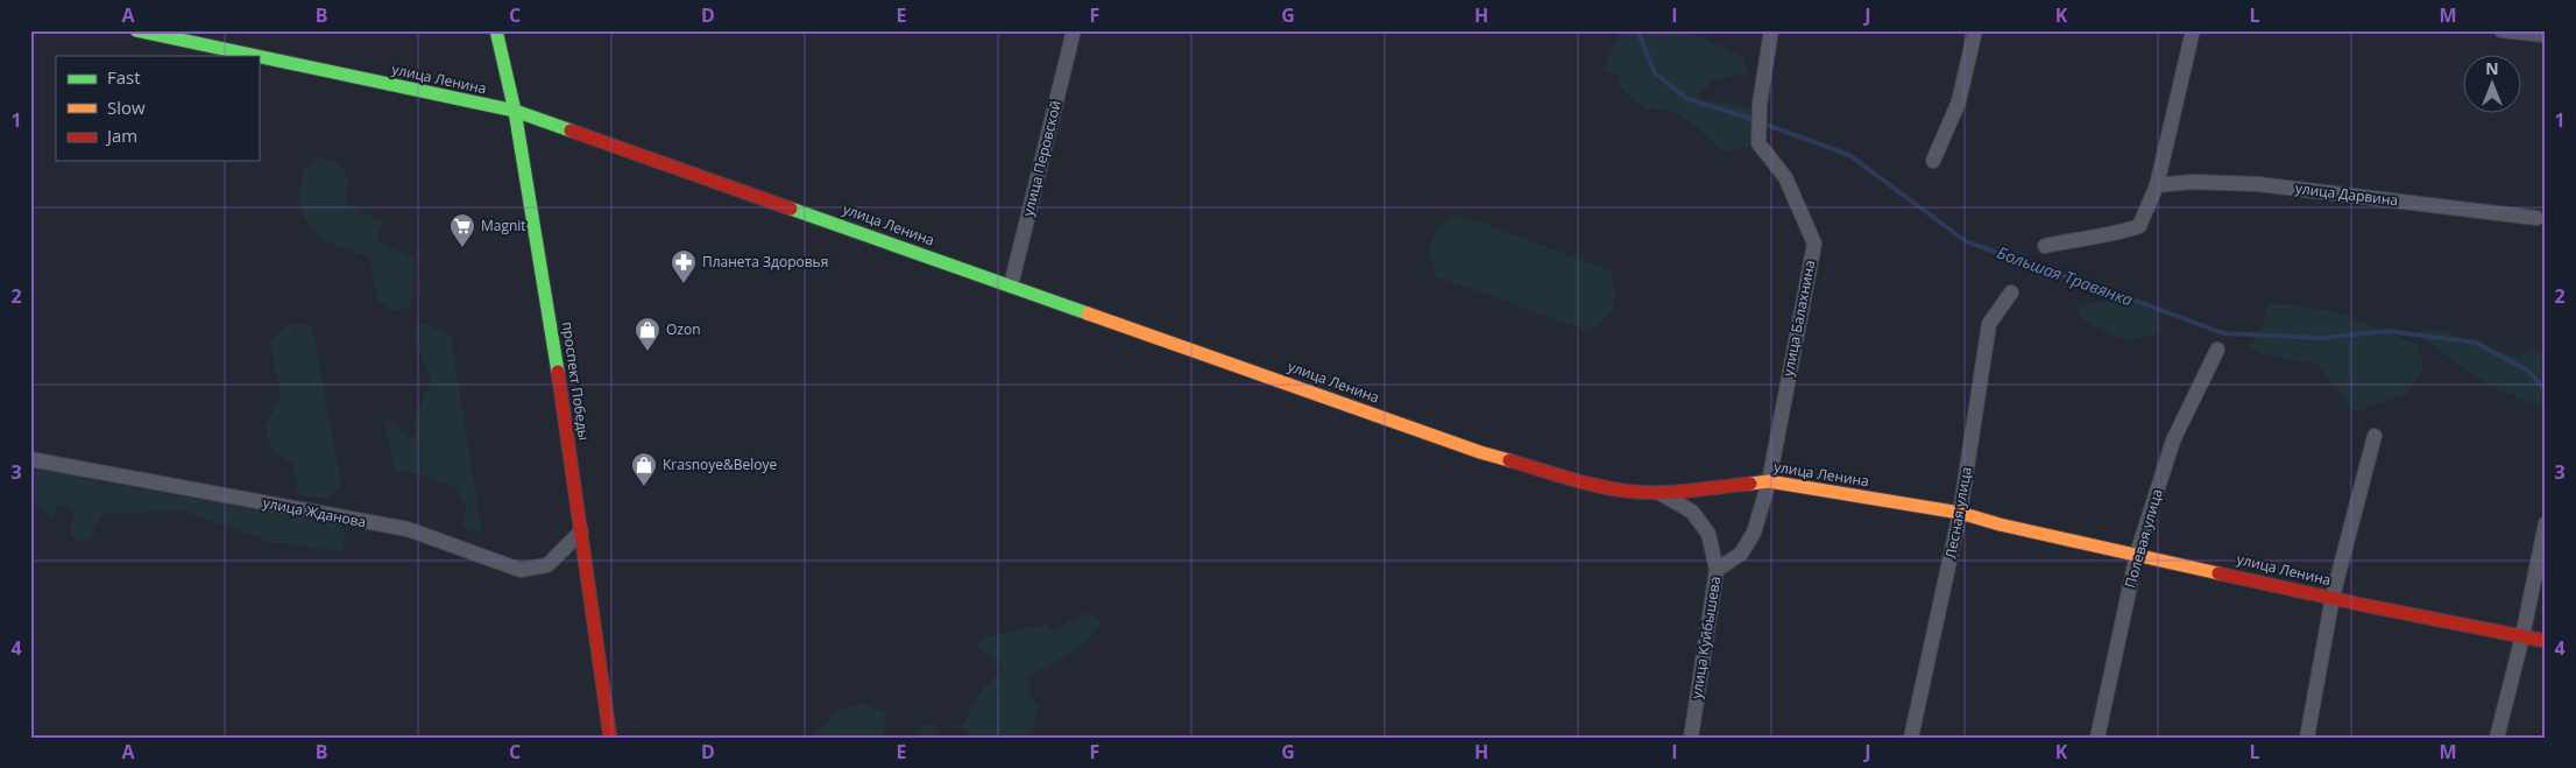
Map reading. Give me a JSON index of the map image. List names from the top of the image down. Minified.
{"streets":{"street":["улица Ленина","улица Перовской","улица Дарвина","улица Балахнина","проспект Победы","улица Жданова","Лесная улица","Полевая улица","улица Куйбышева"]},"crossings":[["улица Ленина","улица Перовской"],["улица Ленина","улица Балахнина"],["улица Ленина","проспект Победы"],["улица Ленина","Лесная улица"],["улица Ленина","Полевая улица"],["улица Ленина","улица Куйбышева"],["улица Балахнина","улица Куйбышева"],["проспект Победы","улица Жданова"]],"water":["Большая Травянка"],"places":{"supermarket":["Magnit"],"pharmacy":["Планета Здоровья"],"shop":["Ozon","Krasnoye&Beloye"]},"legend":["Fast","Slow","Jam"],"north":"top","grid":{"columns":["A","B","C","D","E","F","G","H","I","J","K","L","M"],"rows":["1","2","3","4"]}}
